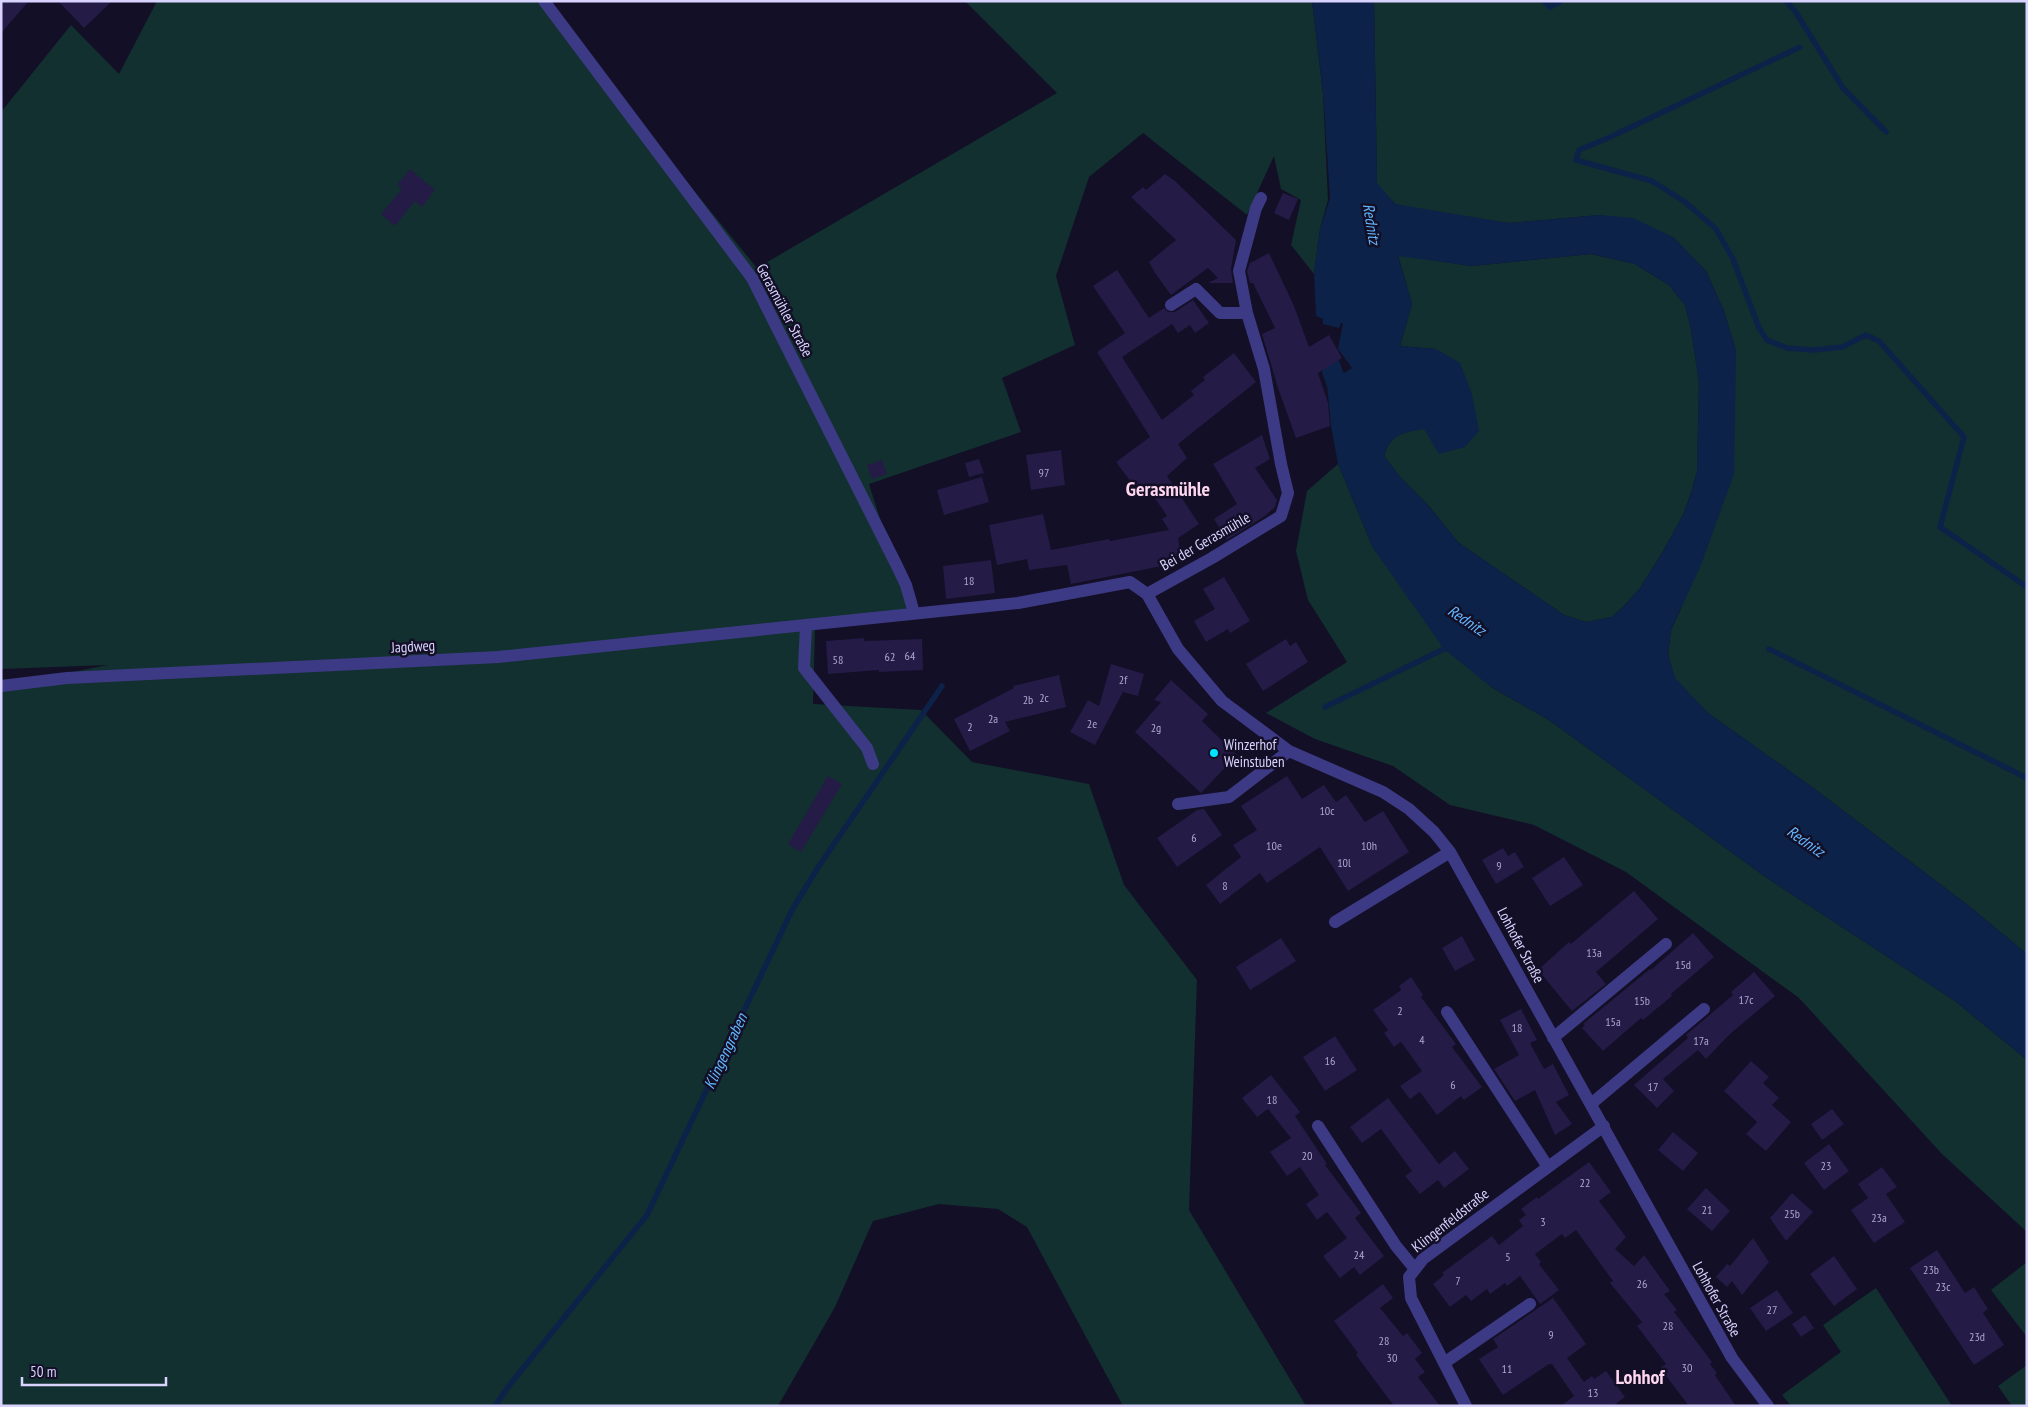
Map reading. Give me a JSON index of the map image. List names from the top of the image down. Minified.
{"streets":{"street":["Gerasmühler Straße","Bei der Gerasmühle","Jagdweg","Lohhofer Straße","Klingenfeldstraße"]},"crossings":[["Gerasmühler Straße","Jagdweg"],["Bei der Gerasmühle","Lohhofer Straße"],["Lohhofer Straße","Klingenfeldstraße"]],"districts":["Gerasmühle","Lohhof"],"water":["Rednitz","Klingengraben"],"places":["Winzerhof Weinstuben"],"house_numbers":["97","18","64","62","58","2f","2c","2b","2a","2e","2","2g","10c","6","10e","10h","10l","9","8","13a","15d","17c","15b","2","15a","18","4","17a","16","6","17","18","20","23","22","21","25b","23a","3","24","5","23b","7","26","23c","27","28","9","23d","28","30","30","11","13"],"scale_bar":"50 m"}
